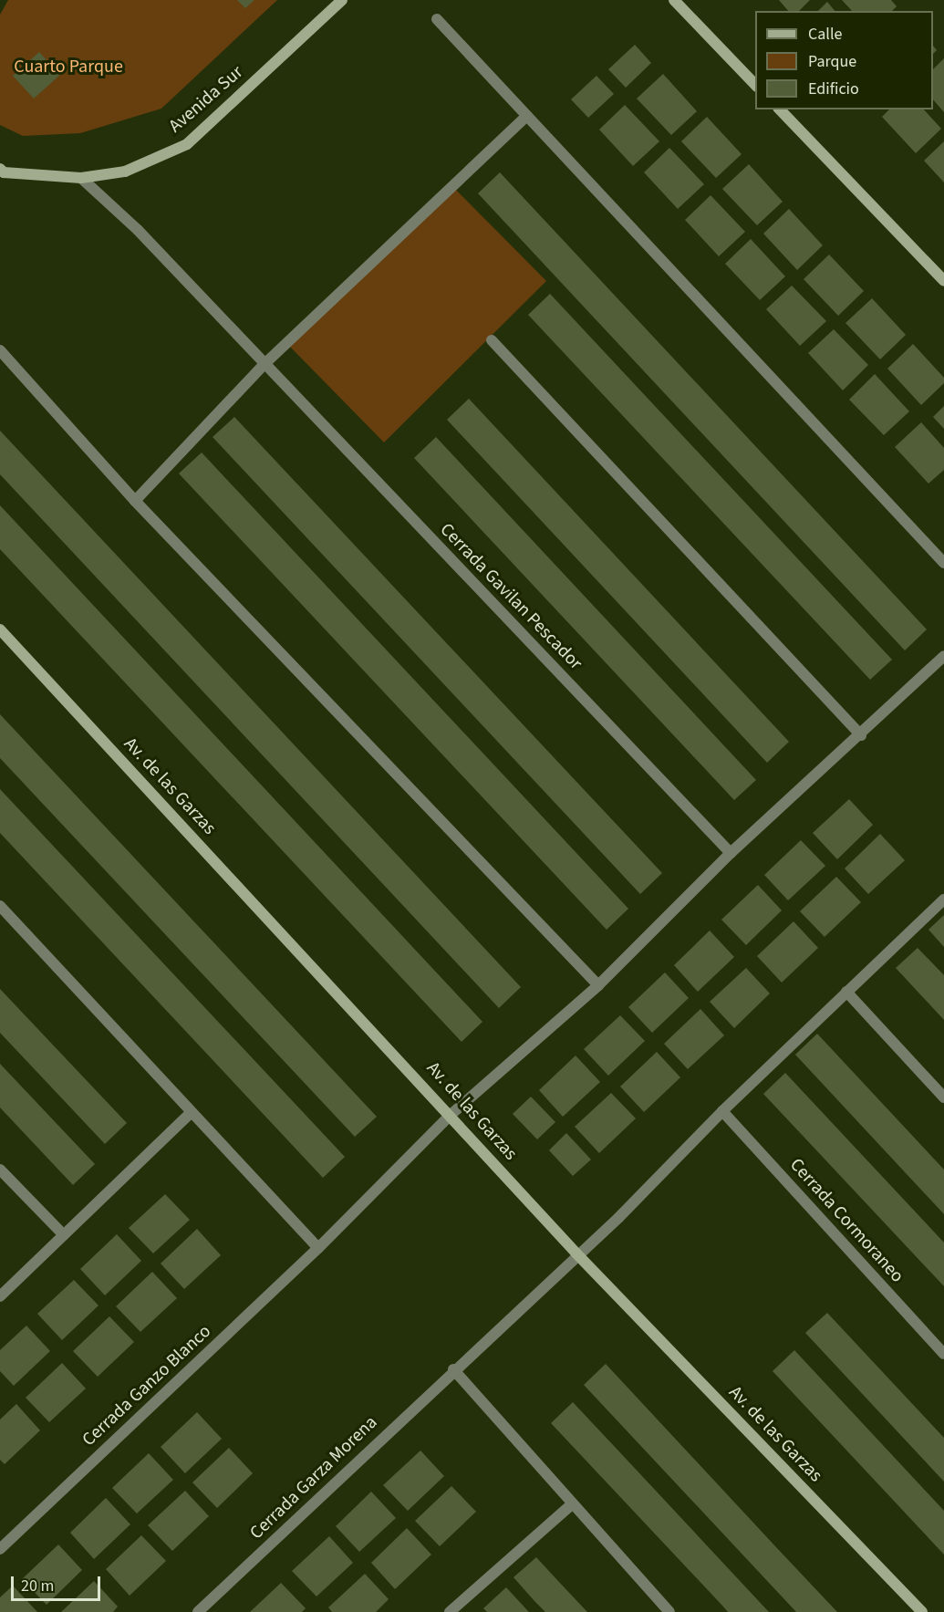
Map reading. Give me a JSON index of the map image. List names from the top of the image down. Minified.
{"streets":{"main road":["Avenida Sur","Av. de las Garzas"],"street":["Cerrada Gavilan Pescador","Cerrada Cormoraneo","Cerrada Ganzo Blanco","Cerrada Garza Morena"]},"crossings":[["Avenida Sur","Cerrada Gavilan Pescador"],["Av. de las Garzas","Cerrada Ganzo Blanco"],["Av. de las Garzas","Cerrada Garza Morena"]],"parks":["Cuarto Parque"],"legend":["Calle","Parque","Edificio"],"scale_bar":"20 m"}
